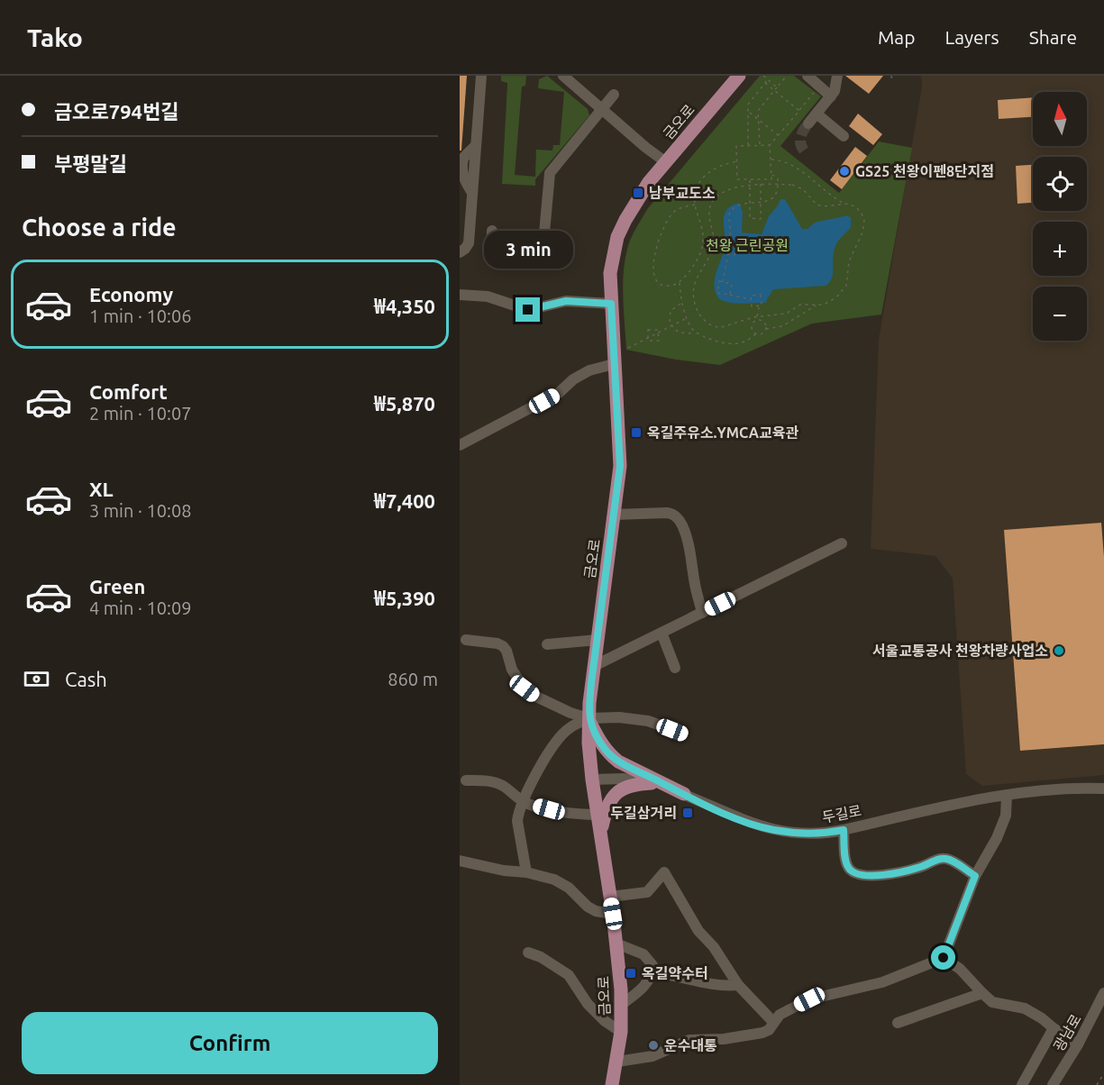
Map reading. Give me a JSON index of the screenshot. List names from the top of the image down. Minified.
{"streets":{"main road":["금오로"],"street":["두길로","광남로"]},"crossings":[["금오로","두길로"]],"parks":["천왕 근린공원"],"places":{"other":["GS25 천왕이펜8단지점","서울교통공사 천왕차량사업소","운수대통"],"transit":["남부교도소","옥길주유소.YMCA교육관","두길삼거리","옥길약수터"]},"north":"top","page":{"header":"Tako","nav":["Map","Layers","Share"],"banner":["금오로794번길","부평말길"],"map_buttons":["+","−"],"heading":"Choose a ride","bubble":"3 min","list":[{"name":"Economy","note":"1 min · 10:06","value":"₩4,350"},{"name":"Comfort","note":"2 min · 10:07","value":"₩5,870"},{"name":"XL","note":"3 min · 10:08","value":"₩7,400"},{"name":"Green","note":"4 min · 10:09","value":"₩5,390"}],"pay":["Cash","860 m"],"buttons":"Confirm"}}
